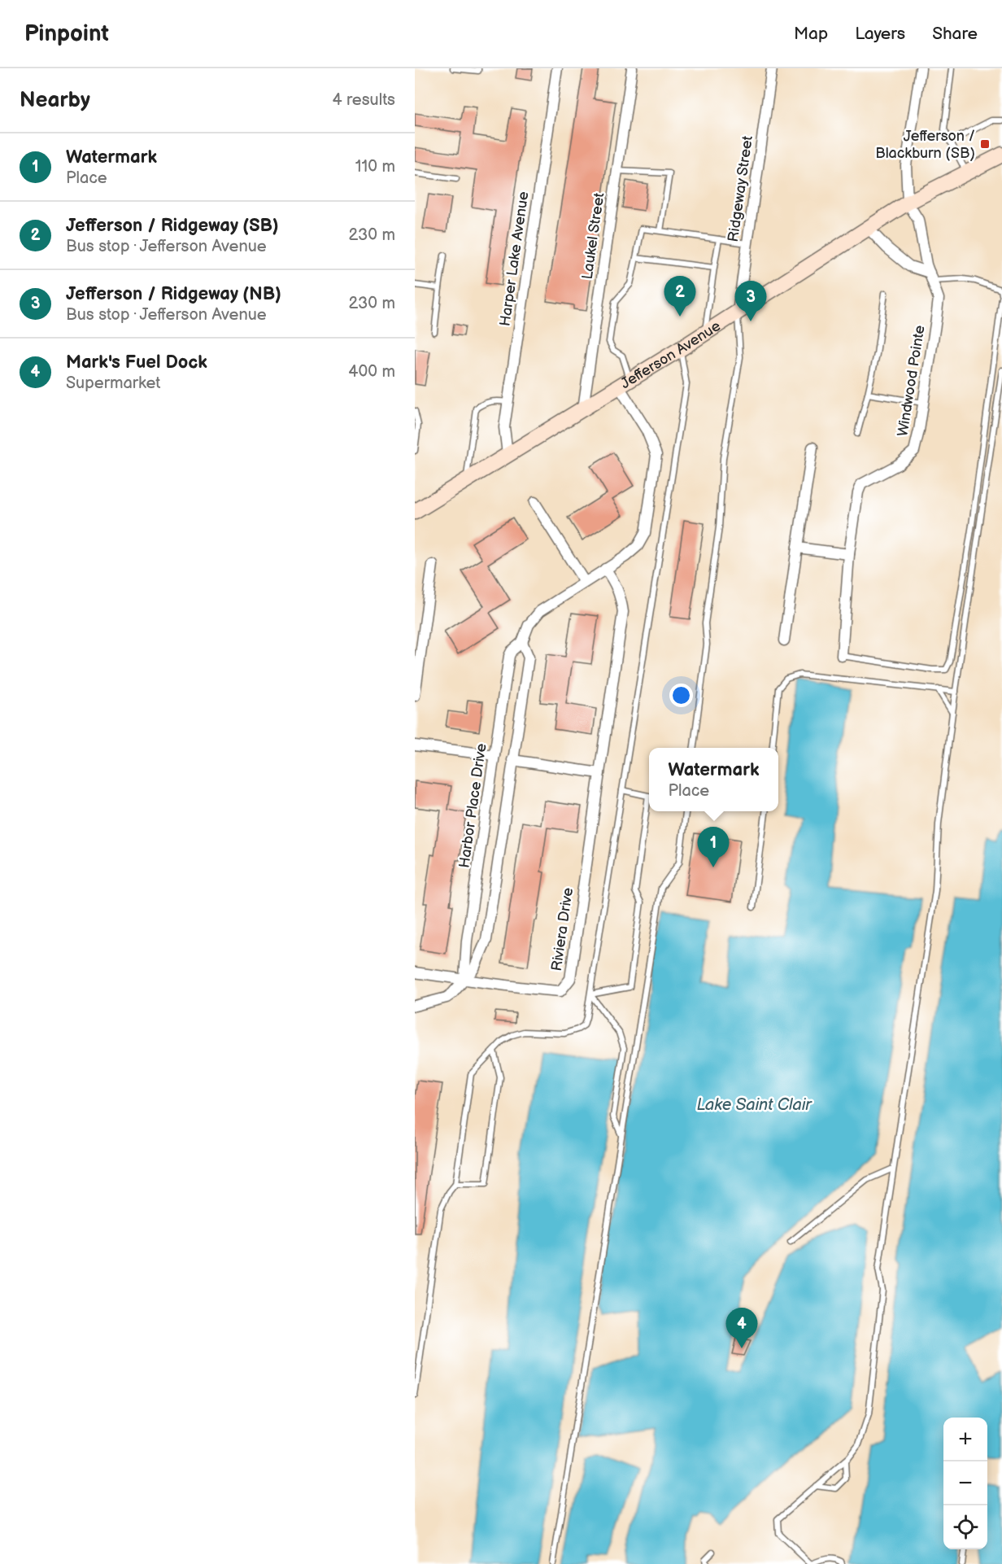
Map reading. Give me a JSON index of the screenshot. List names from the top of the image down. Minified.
{"streets":{"main road":["Jefferson Avenue"],"street":["Ridgeway Street","Laukel Street","Harper Lake Avenue","Windwood Pointe","Harbor Place Drive","Riviera Drive"]},"crossings":[["Ridgeway Street","Jefferson Avenue"],["Laukel Street","Jefferson Avenue"],["Harper Lake Avenue","Jefferson Avenue"],["Jefferson Avenue","Windwood Pointe"],["Harbor Place Drive","Riviera Drive"]],"water":["Lake Saint Clair"],"places":{"transit":["Jefferson / Blackburn (SB)"]},"page":{"header":"Pinpoint","nav":["Map","Layers","Share"],"heading":["Nearby","4 results"],"list":[{"mark":"1","name":"Watermark","note":"Place","value":"110 m"},{"mark":"2","name":"Jefferson / Ridgeway (SB)","note":"Bus stop · Jefferson Avenue","value":"230 m"},{"mark":"3","name":"Jefferson / Ridgeway (NB)","note":"Bus stop · Jefferson Avenue","value":"230 m"},{"mark":"4","name":"Mark's Fuel Dock","note":"Supermarket","value":"400 m"}],"pins":["2","3","1","4"],"popup":["Watermark","Place"],"map_buttons":["+","−"]}}
